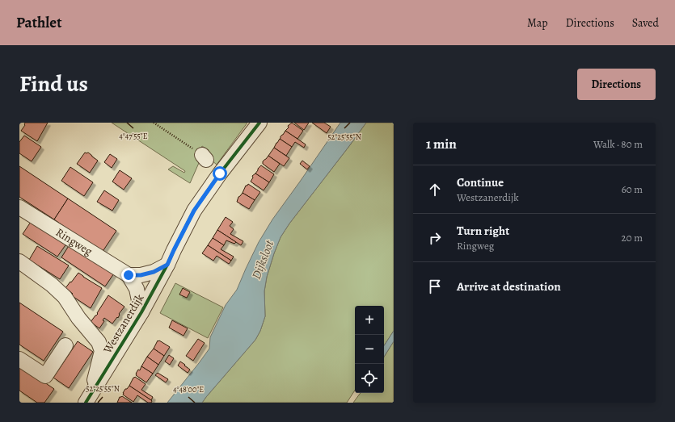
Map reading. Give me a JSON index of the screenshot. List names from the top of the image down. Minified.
{"streets":{"street":["Ringweg","Westzanerdijk"]},"crossings":[["Ringweg","Westzanerdijk"]],"water":["Dijksloot"],"page":{"header":"Pathlet","nav":["Map","Directions","Saved"],"title":"Find us","buttons":"Directions","heading":["1 min","Walk · 80 m"],"list":[["Continue","Westzanerdijk","60 m"],["Turn right","Ringweg","20 m"],"Arrive at destination"],"map_buttons":["+","−"]},"coordinates":["4°47'55\"E","52°25'55\"N","4°48'00\"E"]}
